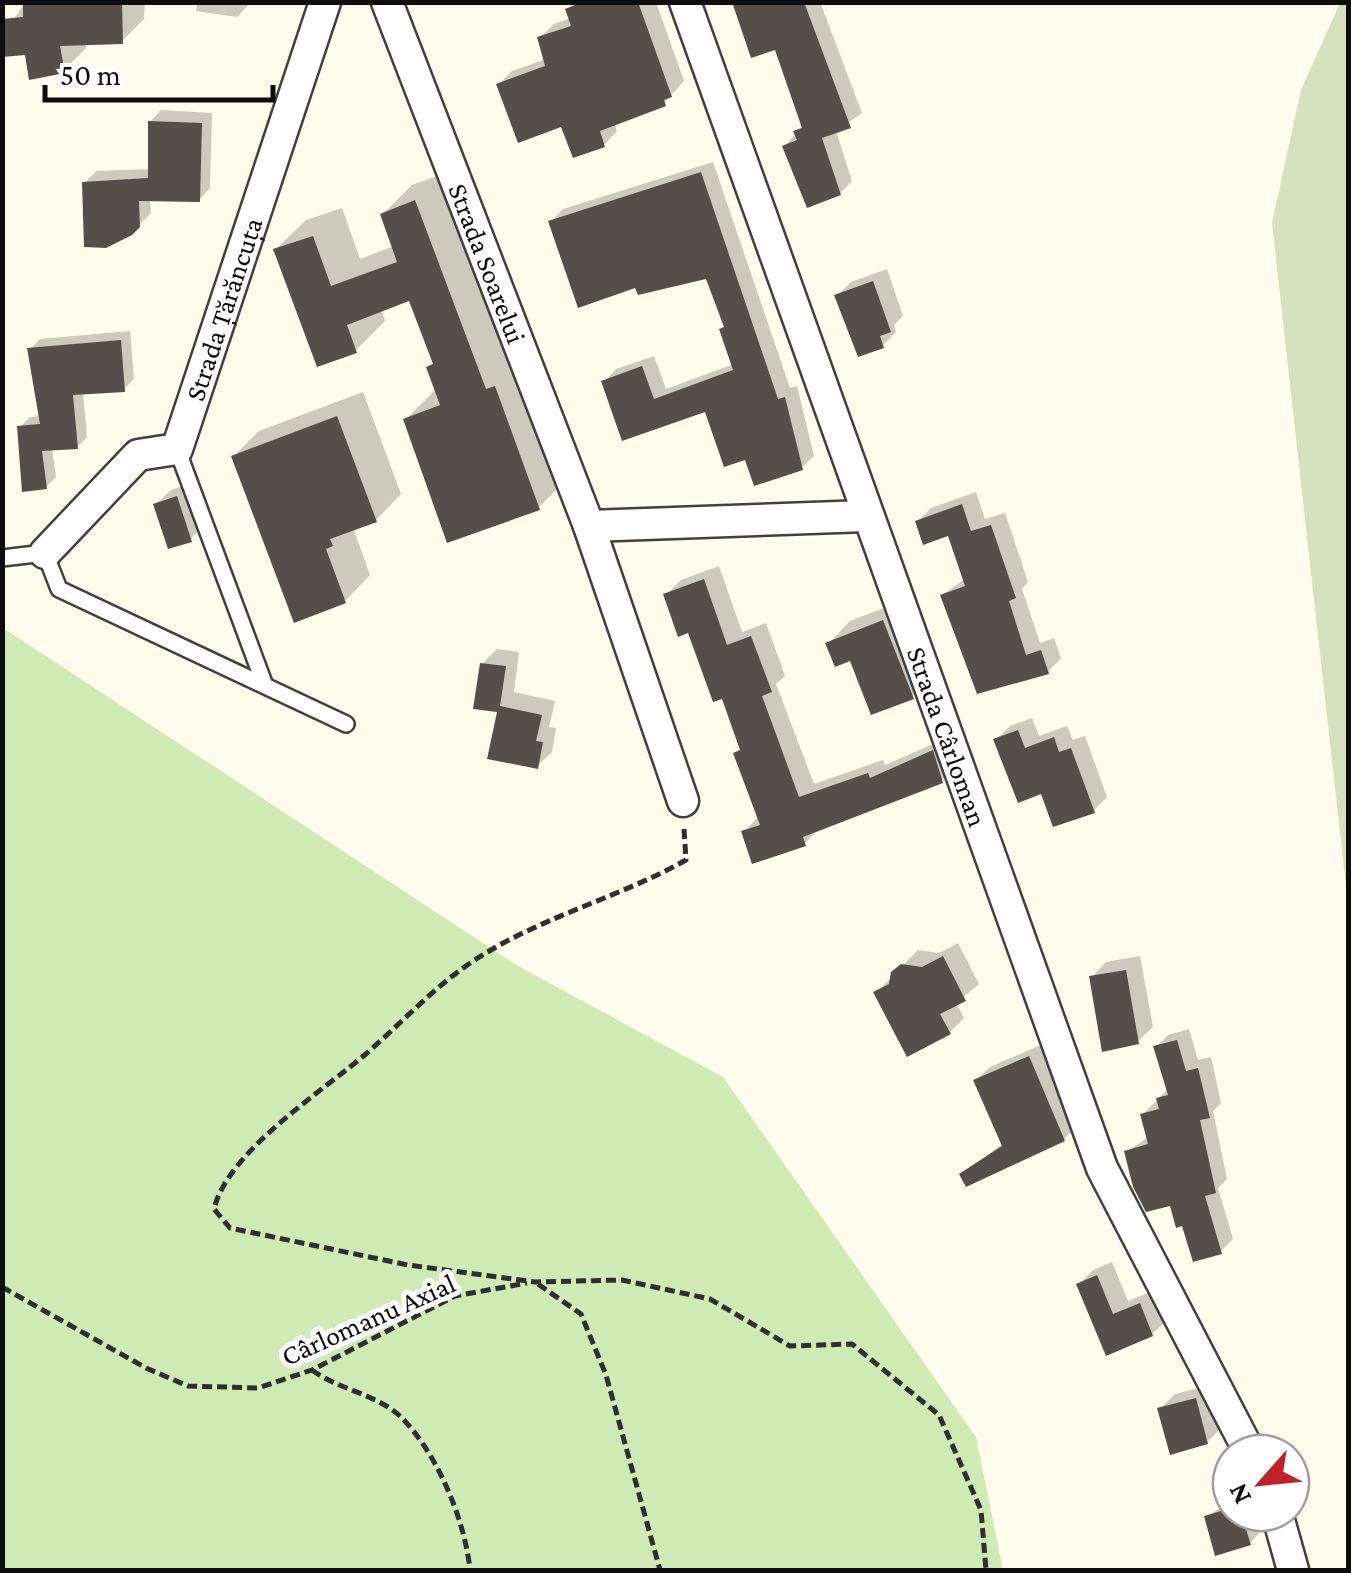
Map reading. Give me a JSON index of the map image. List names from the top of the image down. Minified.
{"streets":{"street":["Strada Soarelui","Strada Țărăncuța","Strada Cârloman"],"path":["Cârlomanu Axial"]},"scale_bar":"50 m","north":"bottom left"}
